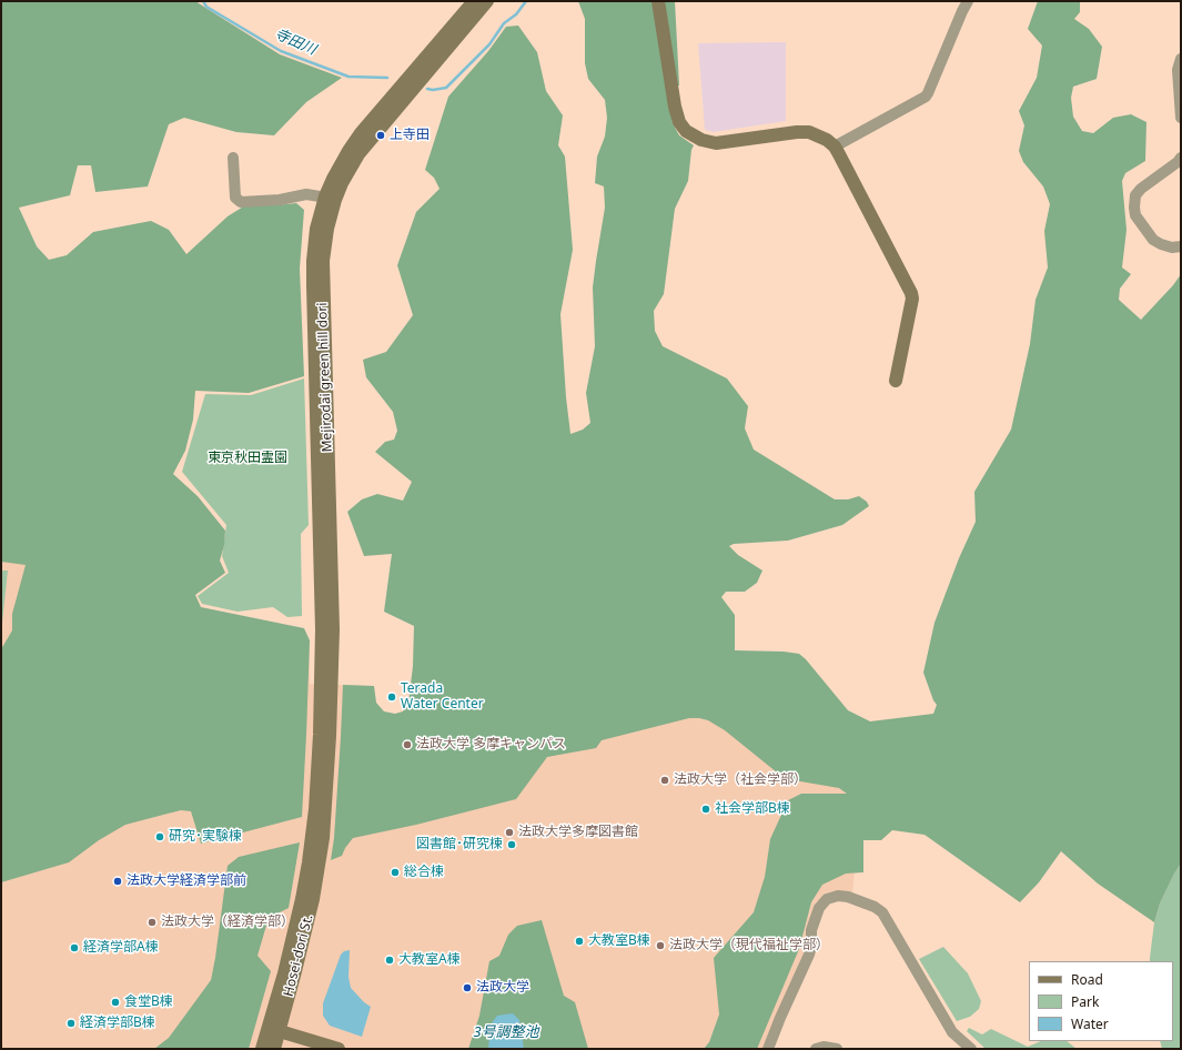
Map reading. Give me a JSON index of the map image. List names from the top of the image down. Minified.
{"streets":{"street":["Mejirodai green hill dori","Hosei-dori St."]},"crossings":[["Mejirodai green hill dori","Hosei-dori St."]],"water":["寺田川","3号調整池"],"parks":["東京秋田霊園"],"places":["上寺田","Terada Water Center","法政大学 多摩キャンパス","法政大学（社会学部）","社会学部B棟","法政大学多摩図書館","研究･実験棟","図書館･研究棟","総合棟","法政大学経済学部前","法政大学（経済学部）","大教室B棟","法政大学（現代福祉学部）","経済学部A棟","大教室A棟","法政大学","食堂B棟","経済学部B棟"],"legend":["Road","Park","Water"]}
